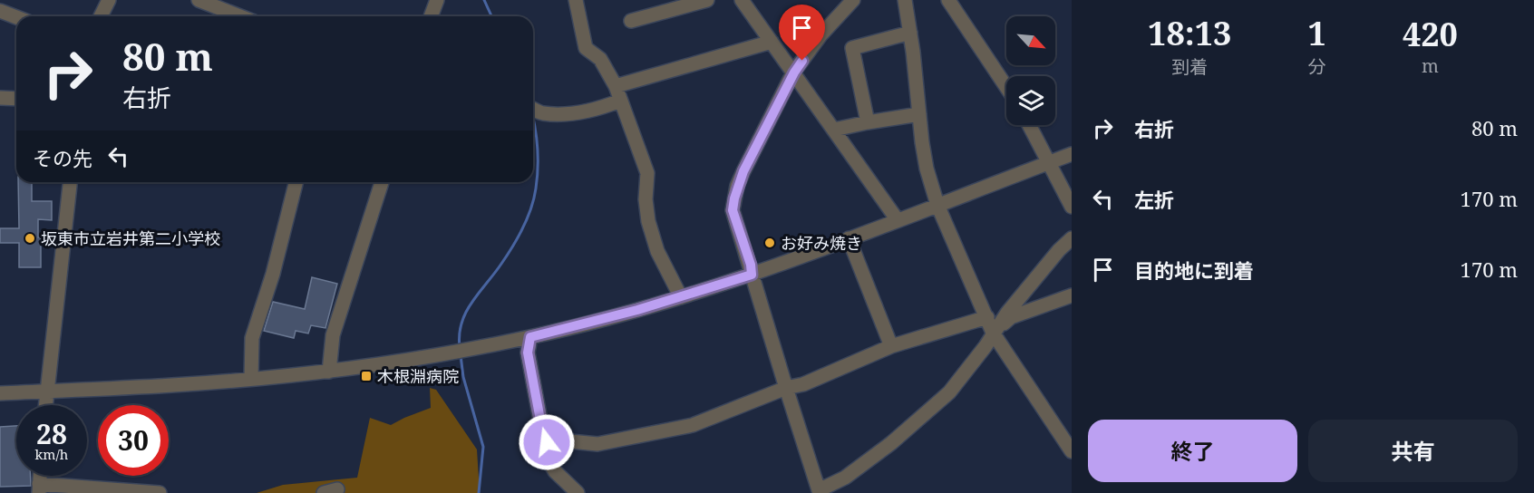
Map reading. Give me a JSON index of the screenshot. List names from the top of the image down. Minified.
{"places":{"other":["坂東市立岩井第二小学校","お好み焼き"],"transit":["木根淵病院"]},"north":"bottom right","page":{"eta":["18:13","到着","1","分","420","m"],"turn":["80 m","右折"],"list":[{"name":"右折","value":"80 m"},{"name":"左折","value":"170 m"},{"name":"目的地に到着","value":"170 m"}],"then":"その先","speed":"28 km/h","limit":"30","buttons":["終了","共有"]}}
